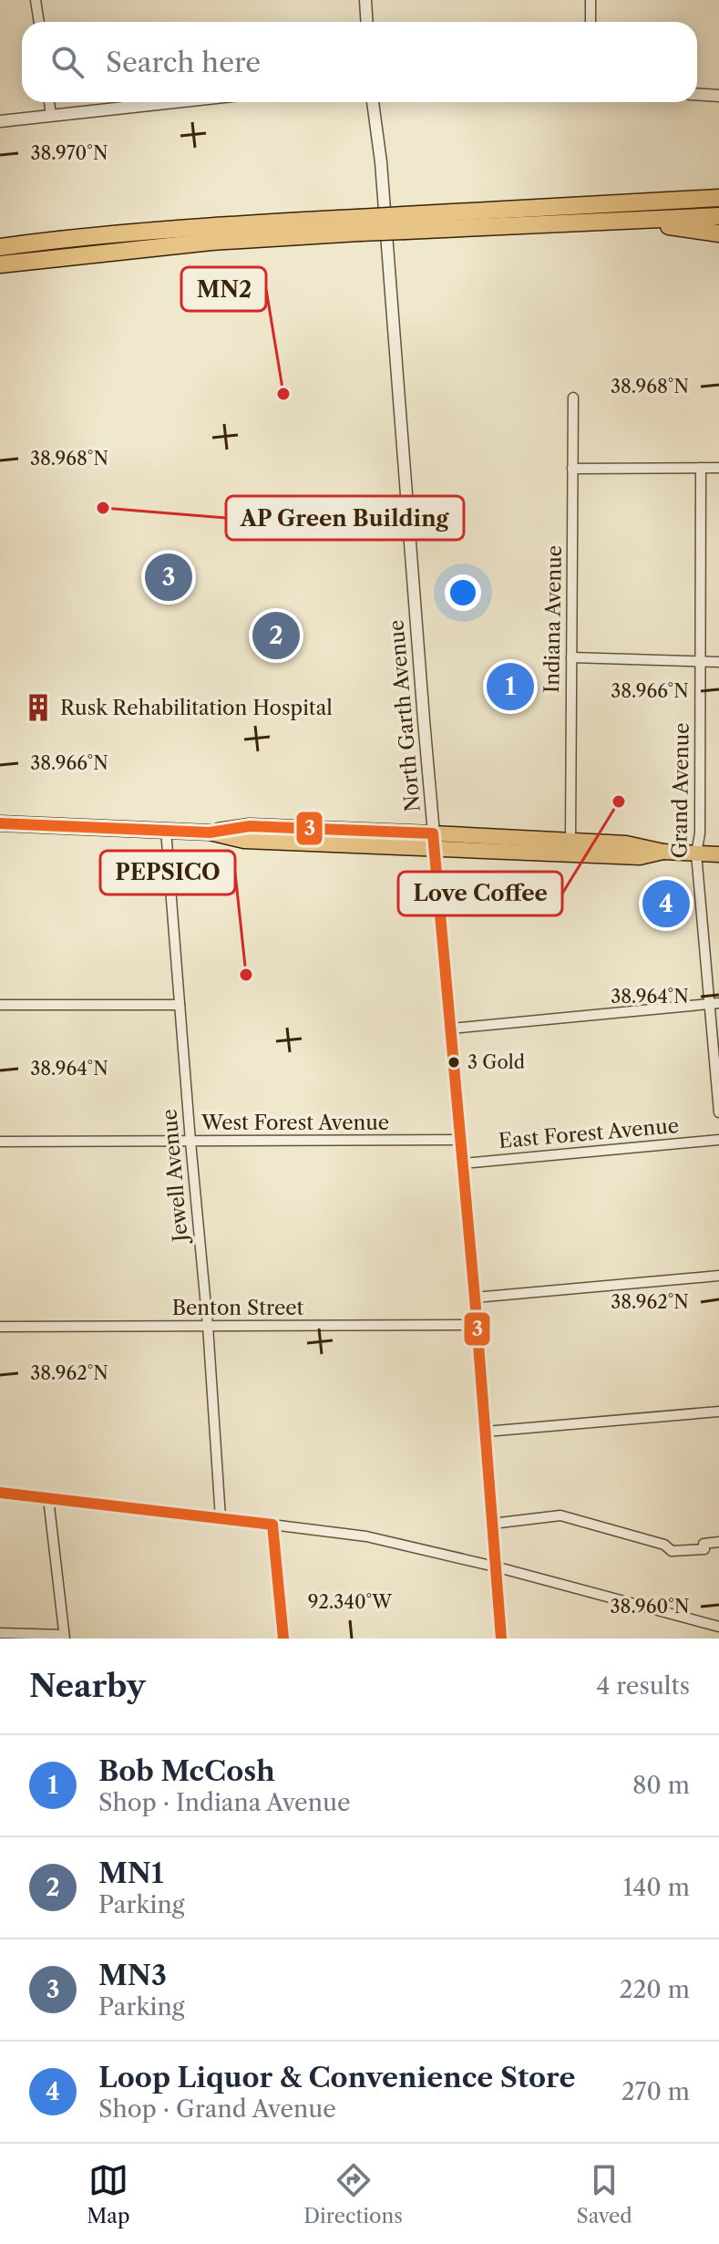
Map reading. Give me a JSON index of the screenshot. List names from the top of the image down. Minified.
{"streets":{"street":["Indiana Avenue","North Garth Avenue","Grand Avenue","West Forest Avenue","East Forest Avenue","Jewell Avenue","Benton Street"]},"crossings":[["North Garth Avenue","West Forest Avenue"],["North Garth Avenue","East Forest Avenue"],["North Garth Avenue","Benton Street"],["West Forest Avenue","Jewell Avenue"],["Jewell Avenue","Benton Street"]],"places":{"other":["MN2","AP Green Building","Love Coffee","PEPSICO","3 Gold"],"building":["Rusk Rehabilitation Hospital"]},"lines":["transit line 3"],"page":{"search":"Search here","pins":["3","2","1","4"],"heading":["Nearby","4 results"],"list":[{"mark":"1","name":"Bob McCosh","note":"Shop · Indiana Avenue","value":"80 m"},{"mark":"2","name":"MN1","note":"Parking","value":"140 m"},{"mark":"3","name":"MN3","note":"Parking","value":"220 m"},{"mark":"4","name":"Loop Liquor & Convenience Store","note":"Shop · Grand Avenue","value":"270 m"}],"nav":["Map","Directions","Saved"]},"coordinates":["38.970°N","38.968°N","38.966°N","38.964°N","38.962°N","92.340°W","38.960°N"]}
